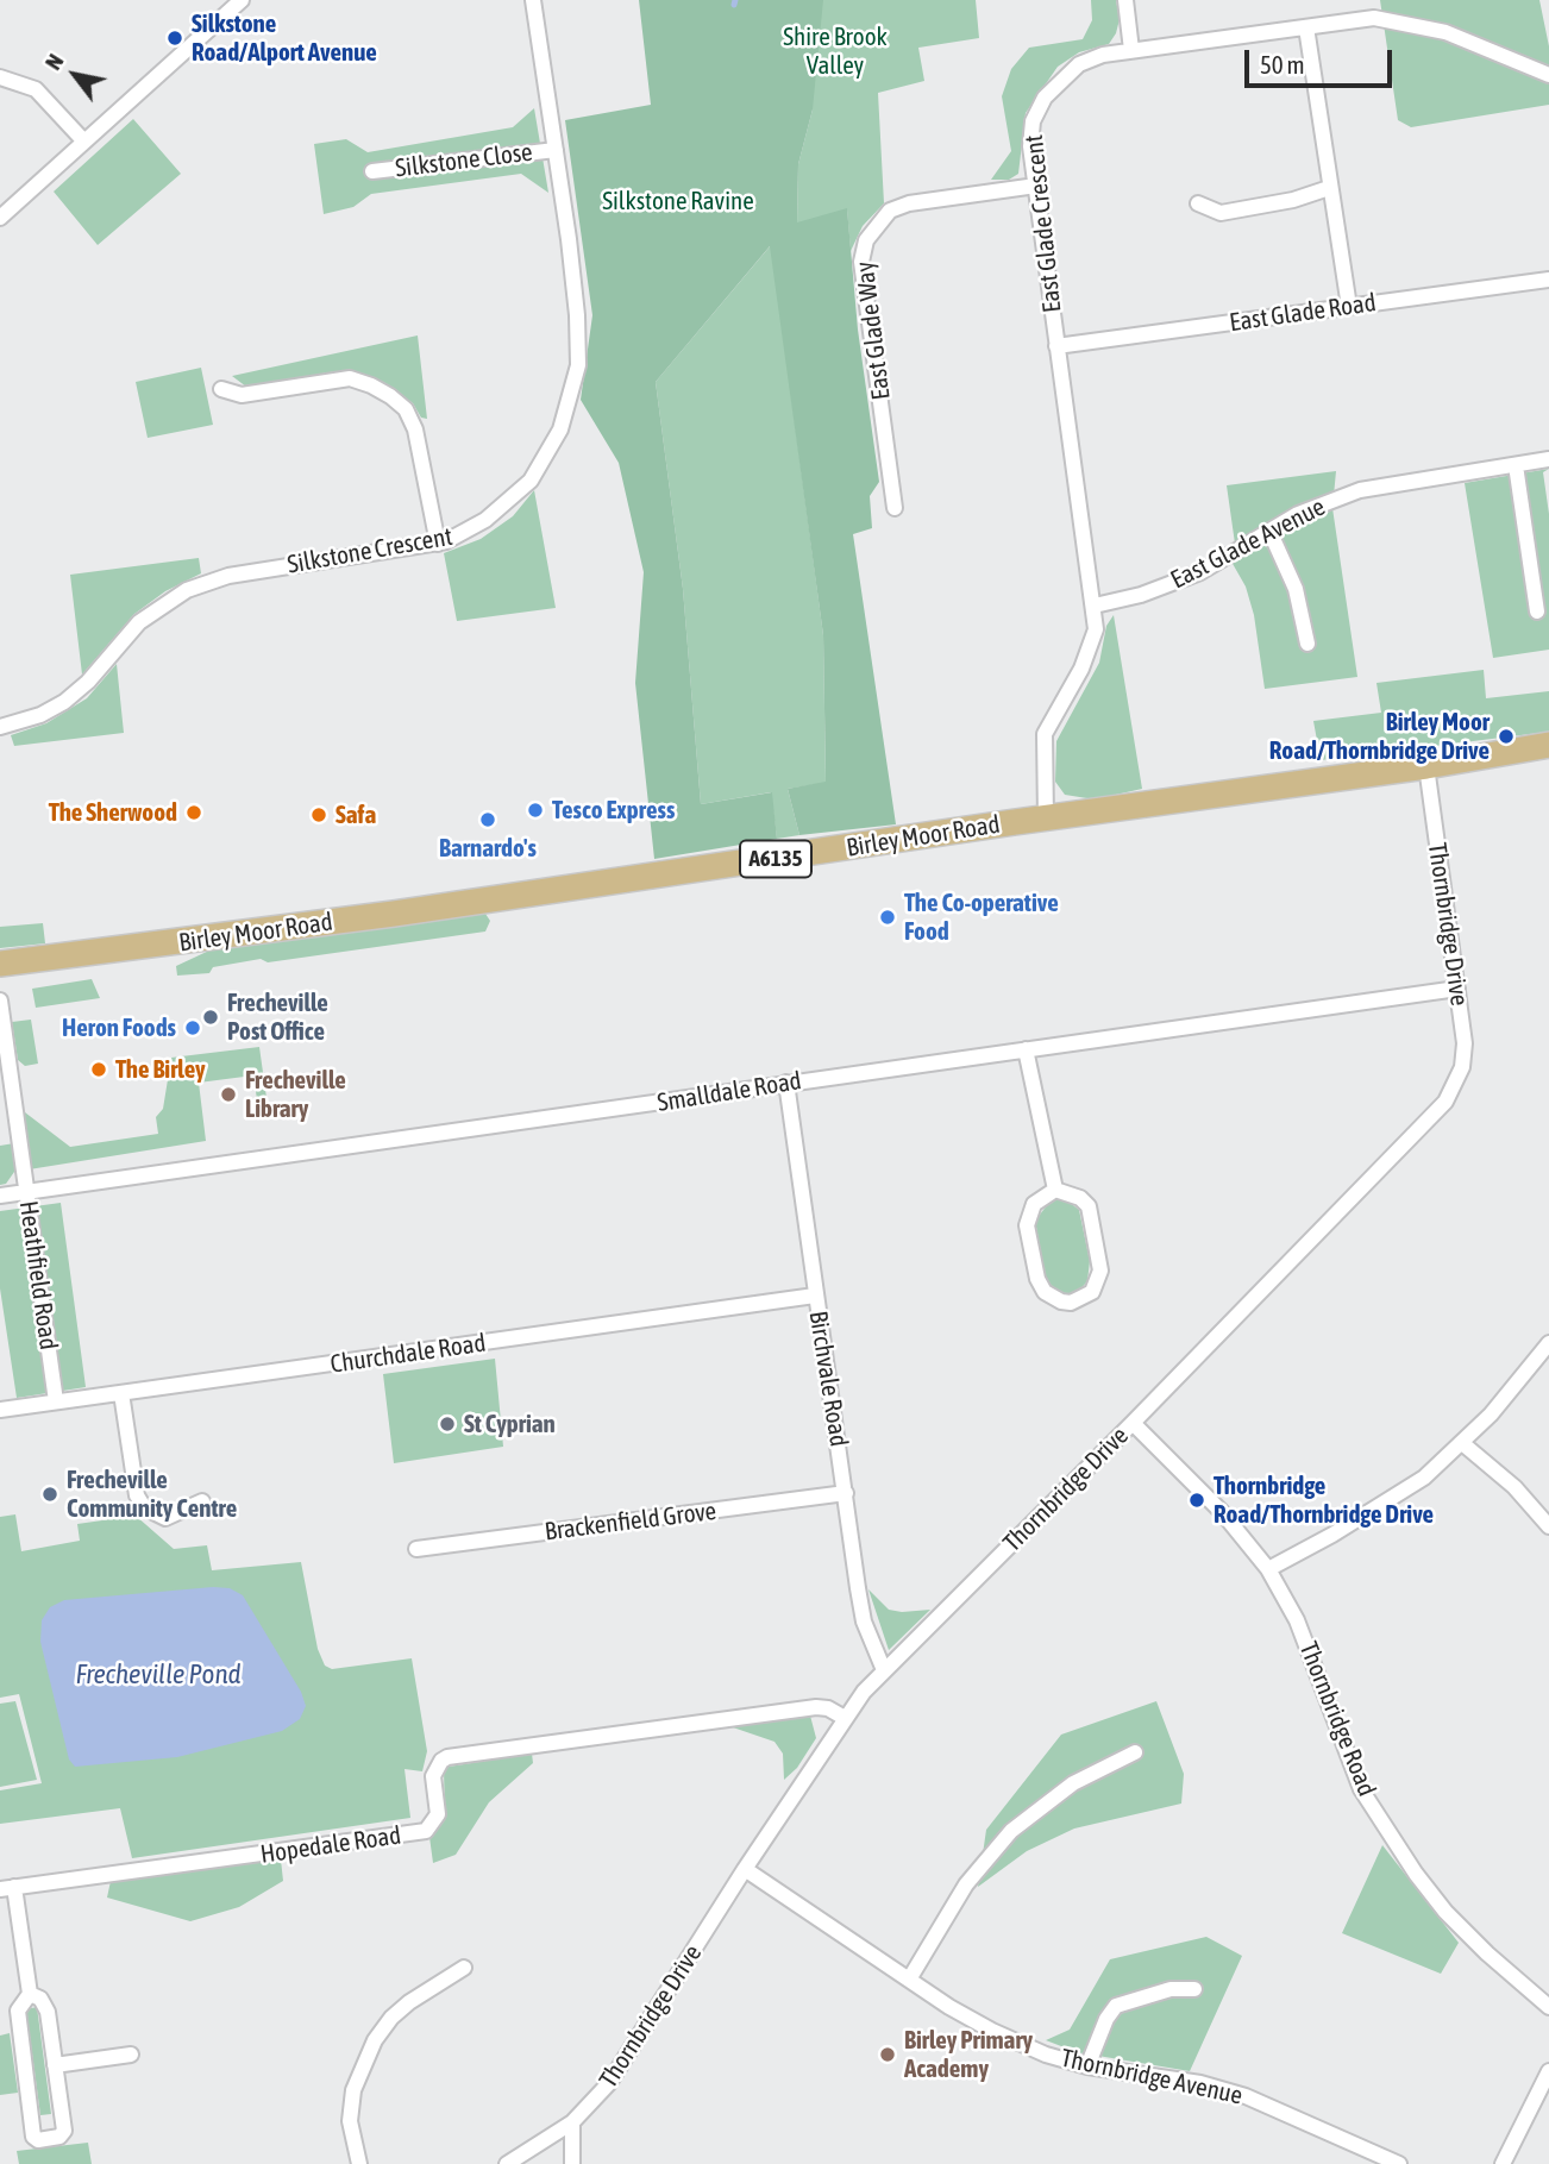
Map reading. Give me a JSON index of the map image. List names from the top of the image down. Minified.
{"streets":{"main road":["Birley Moor Road","A6135"],"street":["Silkstone Close","East Glade Crescent","East Glade Road","East Glade Way","East Glade Avenue","Silkstone Crescent","Thornbridge Drive","Smalldale Road","Heathfield Road","Churchdale Road","Birchvale Road","Brackenfield Grove","Thornbridge Road","Hopedale Road","Thornbridge Avenue"]},"crossings":[["Silkstone Close","Silkstone Crescent"],["East Glade Crescent","East Glade Road"],["East Glade Crescent","East Glade Way"],["East Glade Crescent","East Glade Avenue"],["East Glade Crescent","Birley Moor Road"],["Birley Moor Road","Thornbridge Drive"],["Thornbridge Drive","Smalldale Road"],["Thornbridge Drive","Birchvale Road"],["Thornbridge Drive","Thornbridge Road"],["Thornbridge Drive","Hopedale Road"],["Thornbridge Drive","Thornbridge Avenue"],["Smalldale Road","Heathfield Road"],["Smalldale Road","Birchvale Road"],["Heathfield Road","Churchdale Road"],["Churchdale Road","Birchvale Road"],["Birchvale Road","Brackenfield Grove"]],"water":["Frecheville Pond"],"parks":["Shire Brook Valley","Silkstone Ravine"],"places":["Silkstone Road/Alport Avenue","Birley Moor Road/Thornbridge Drive","Tesco Express","The Sherwood","Safa","Barnardo's","The Co-operative Food","Frecheville Post Office","Heron Foods","The Birley","Frecheville Library","St Cyprian","Frecheville Community Centre","Thornbridge Road/Thornbridge Drive","Birley Primary Academy"],"scale_bar":"50 m","north":"top left"}
